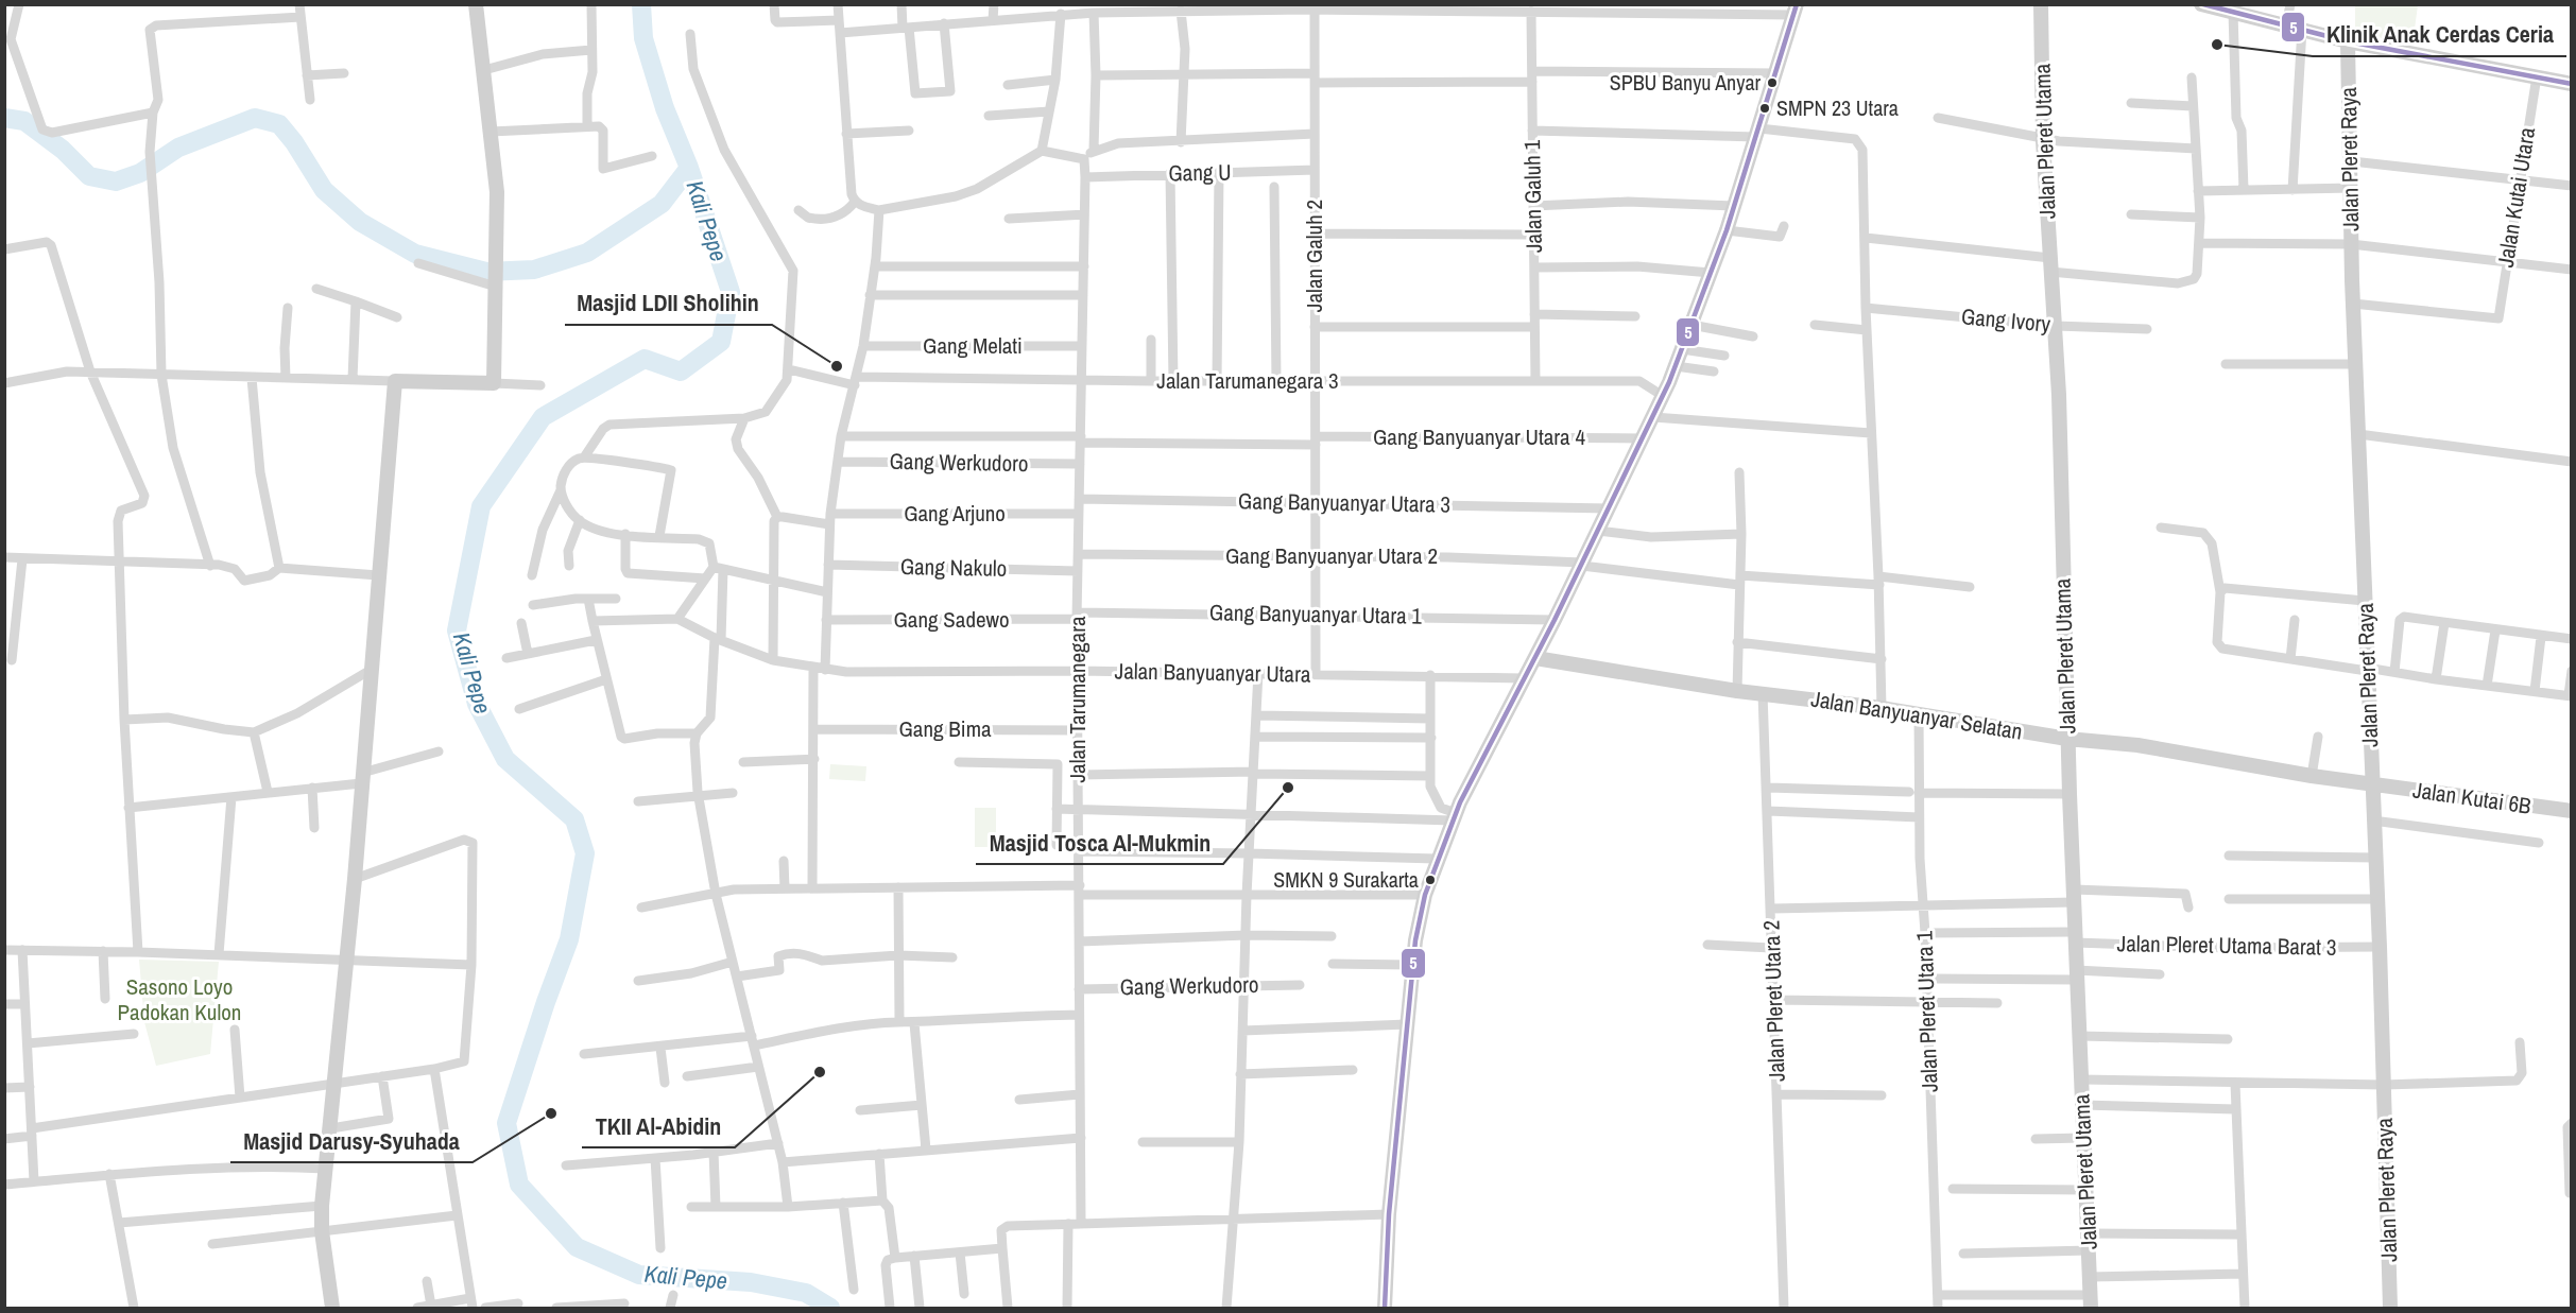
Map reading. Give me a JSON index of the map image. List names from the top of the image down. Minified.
{"streets":{"street":["Jalan Pleret Utama","Jalan Pleret Raya","Gang U","Jalan Galuh 1","Jalan Kutai Utara","Jalan Galuh 2","Gang Ivory","Gang Melati","Jalan Tarumanegara 3","Gang Banyuanyar Utara 4","Gang Werkudoro","Gang Banyuanyar Utara 3","Gang Arjuno","Gang Banyuanyar Utara 2","Gang Nakulo","Gang Banyuanyar Utara 1","Gang Sadewo","Jalan Banyuanyar Utara","Jalan Tarumanegara","Jalan Banyuanyar Selatan","Gang Bima","Jalan Kutai 6B","Jalan Pleret Utama Barat 3","Jalan Pleret Utara 2","Jalan Pleret Utara 1"]},"crossings":[["Jalan Pleret Utama","Gang Ivory"],["Jalan Pleret Utama","Jalan Banyuanyar Selatan"],["Jalan Pleret Utama","Jalan Pleret Utama Barat 3"],["Jalan Pleret Raya","Jalan Kutai Utara"],["Jalan Pleret Raya","Jalan Banyuanyar Selatan"],["Jalan Pleret Raya","Jalan Kutai 6B"],["Jalan Pleret Raya","Jalan Pleret Utama Barat 3"],["Gang U","Jalan Galuh 2"],["Gang U","Jalan Tarumanegara"],["Jalan Galuh 1","Jalan Tarumanegara 3"],["Jalan Galuh 2","Jalan Tarumanegara 3"],["Jalan Galuh 2","Gang Banyuanyar Utara 4"],["Jalan Galuh 2","Gang Banyuanyar Utara 3"],["Jalan Galuh 2","Gang Banyuanyar Utara 2"],["Jalan Galuh 2","Gang Banyuanyar Utara 1"],["Jalan Galuh 2","Jalan Banyuanyar Utara"],["Gang Melati","Jalan Tarumanegara"],["Jalan Tarumanegara 3","Jalan Tarumanegara"],["Gang Banyuanyar Utara 4","Jalan Tarumanegara"],["Gang Werkudoro","Jalan Tarumanegara"],["Gang Banyuanyar Utara 3","Jalan Tarumanegara"],["Gang Arjuno","Jalan Tarumanegara"],["Gang Banyuanyar Utara 2","Jalan Tarumanegara"],["Gang Nakulo","Jalan Tarumanegara"],["Gang Banyuanyar Utara 1","Gang Sadewo"],["Gang Banyuanyar Utara 1","Jalan Tarumanegara"],["Gang Sadewo","Jalan Tarumanegara"],["Jalan Banyuanyar Utara","Jalan Tarumanegara"],["Jalan Tarumanegara","Gang Bima"],["Jalan Banyuanyar Selatan","Jalan Kutai 6B"],["Jalan Banyuanyar Selatan","Jalan Pleret Utara 2"],["Jalan Banyuanyar Selatan","Jalan Pleret Utara 1"],["Jalan Pleret Utama Barat 3","Jalan Pleret Utara 1"]],"water":["Kali Pepe"],"parks":["Sasono Loyo Padokan Kulon"],"places":["Klinik Anak Cerdas Ceria","SPBU Banyu Anyar","SMPN 23 Utara","Masjid LDII Sholihin","Masjid Tosca Al-Mukmin","SMKN 9 Surakarta","TKII Al-Abidin","Masjid Darusy-Syuhada"],"lines":["transit line 5"]}
